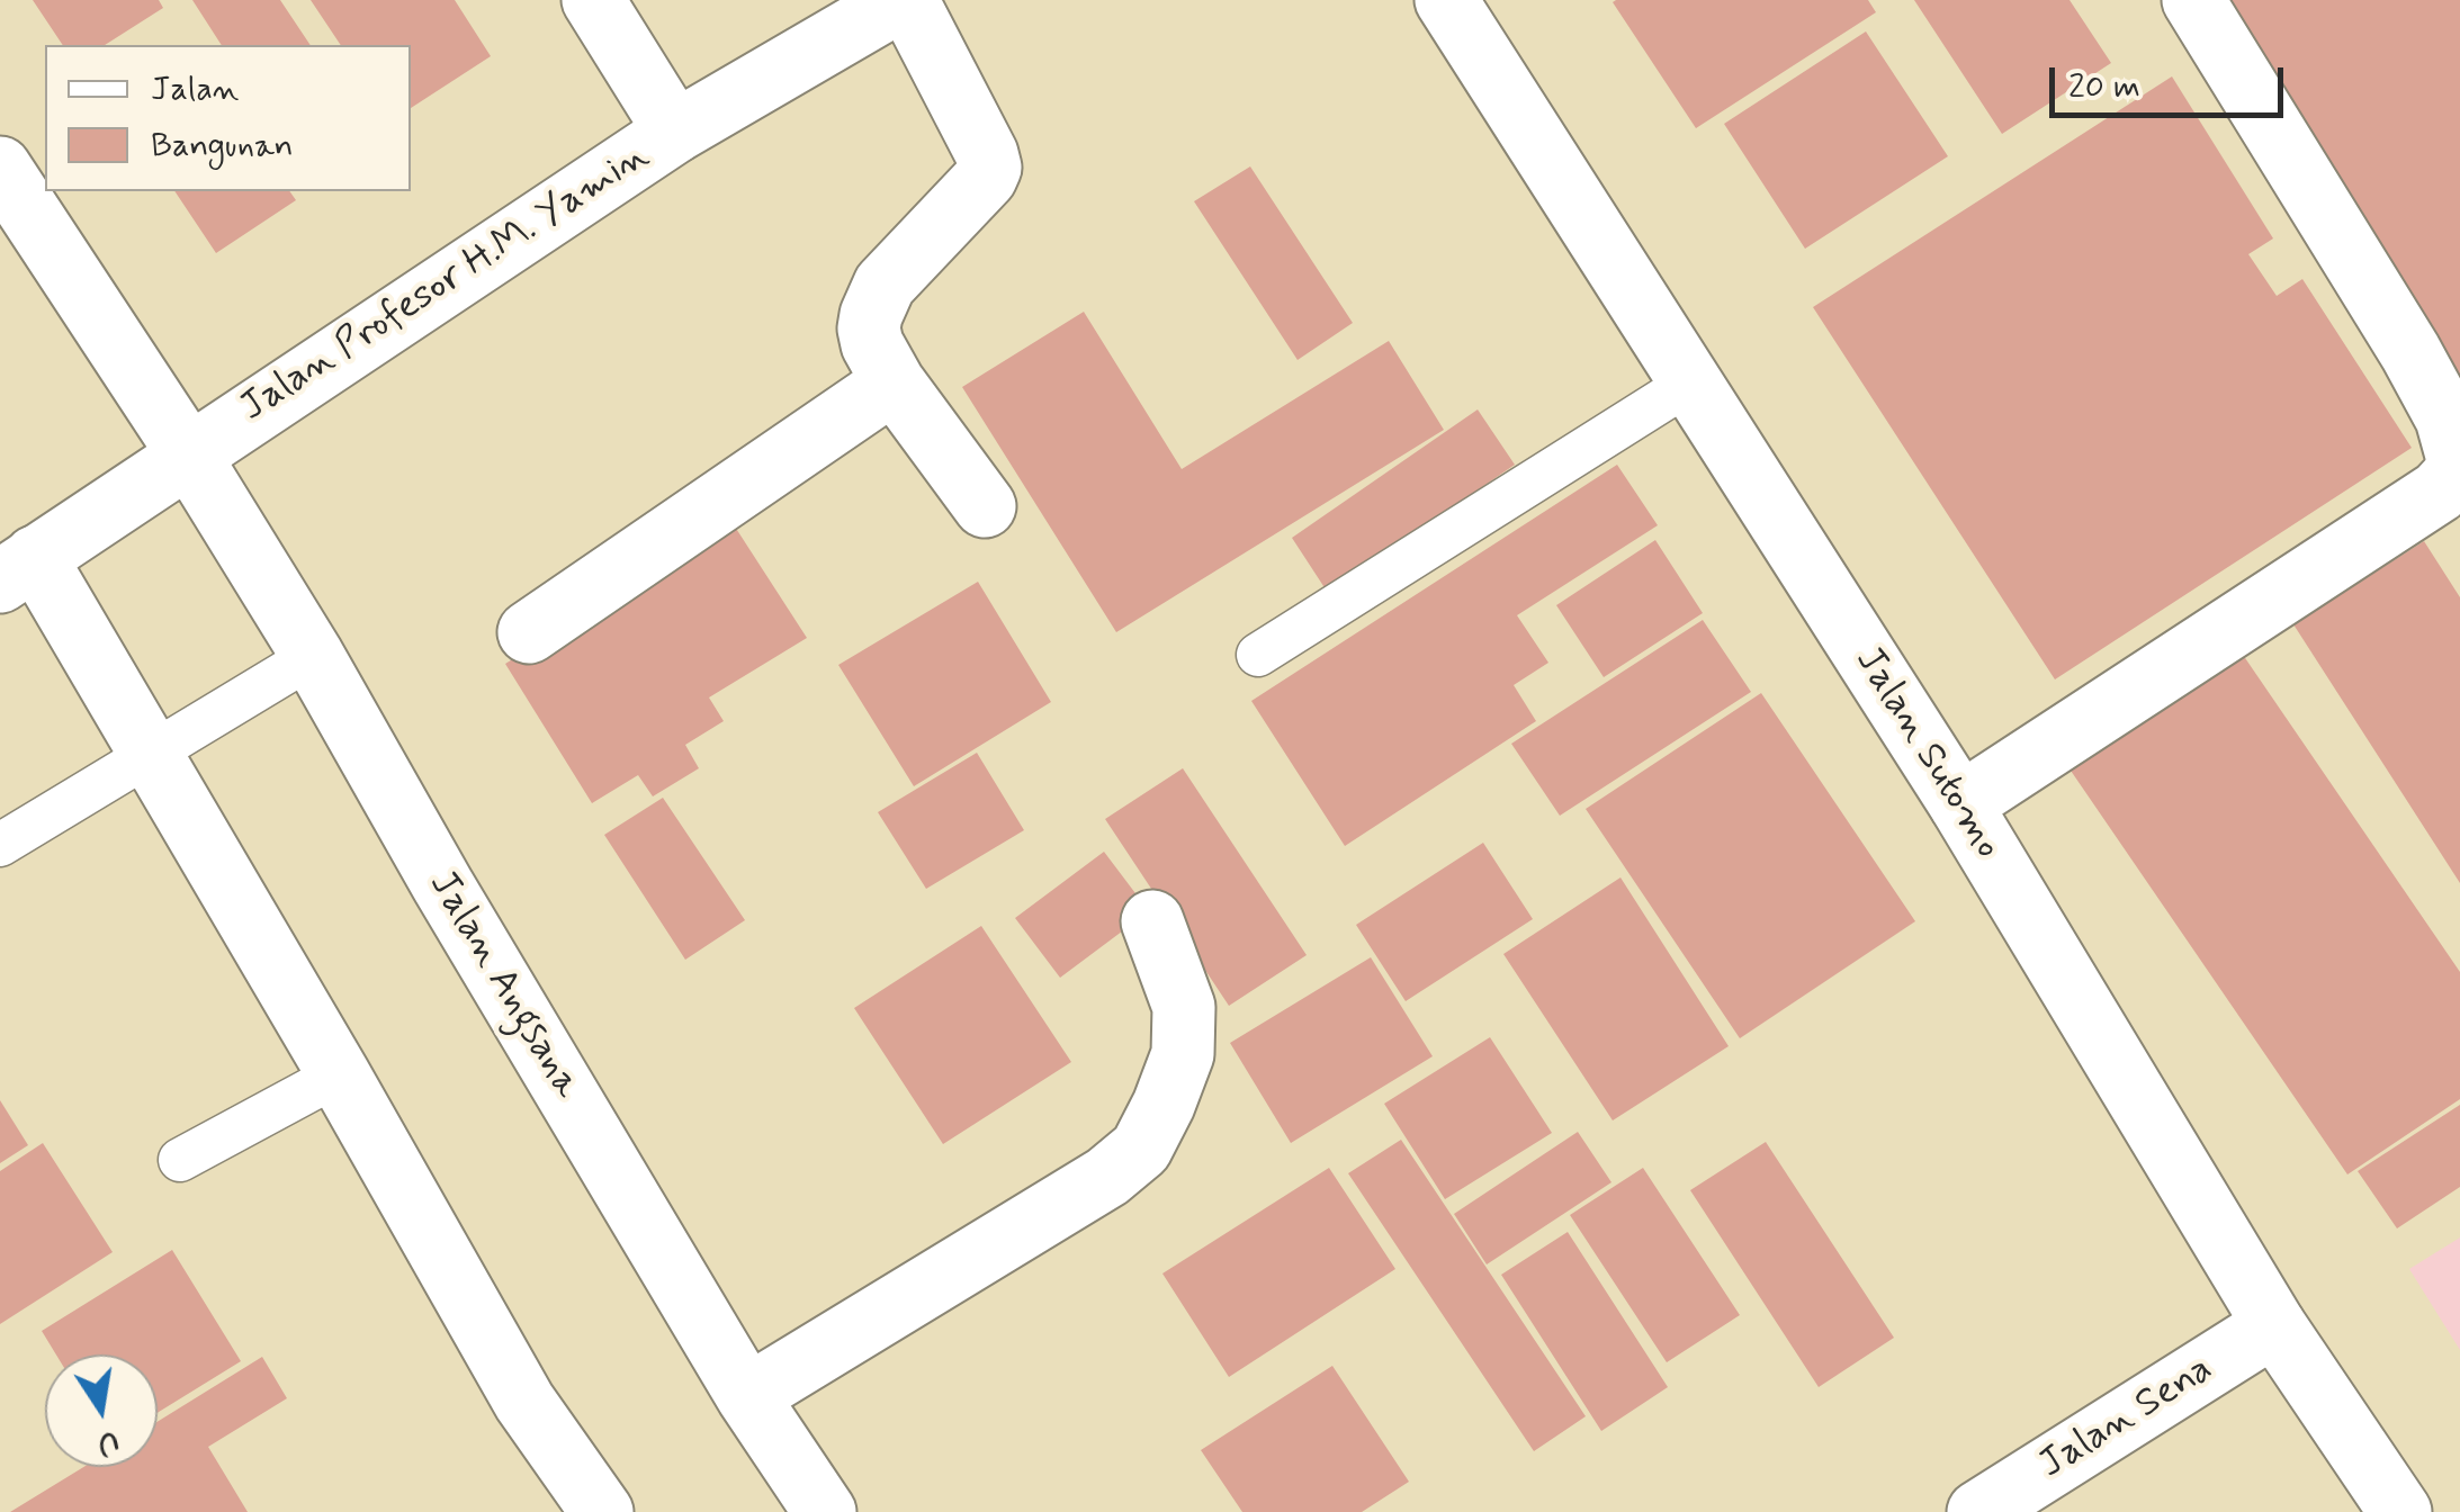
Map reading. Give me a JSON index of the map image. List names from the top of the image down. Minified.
{"streets":{"street":["Jalan Profesor H.M. Yamin","Jalan Sutomo","Jalan Angsana","Jalan Sena"]},"crossings":[["Jalan Profesor H.M. Yamin","Jalan Angsana"],["Jalan Sutomo","Jalan Sena"]],"legend":["Jalan","Bangunan"],"scale_bar":"20 m","north":"bottom"}
